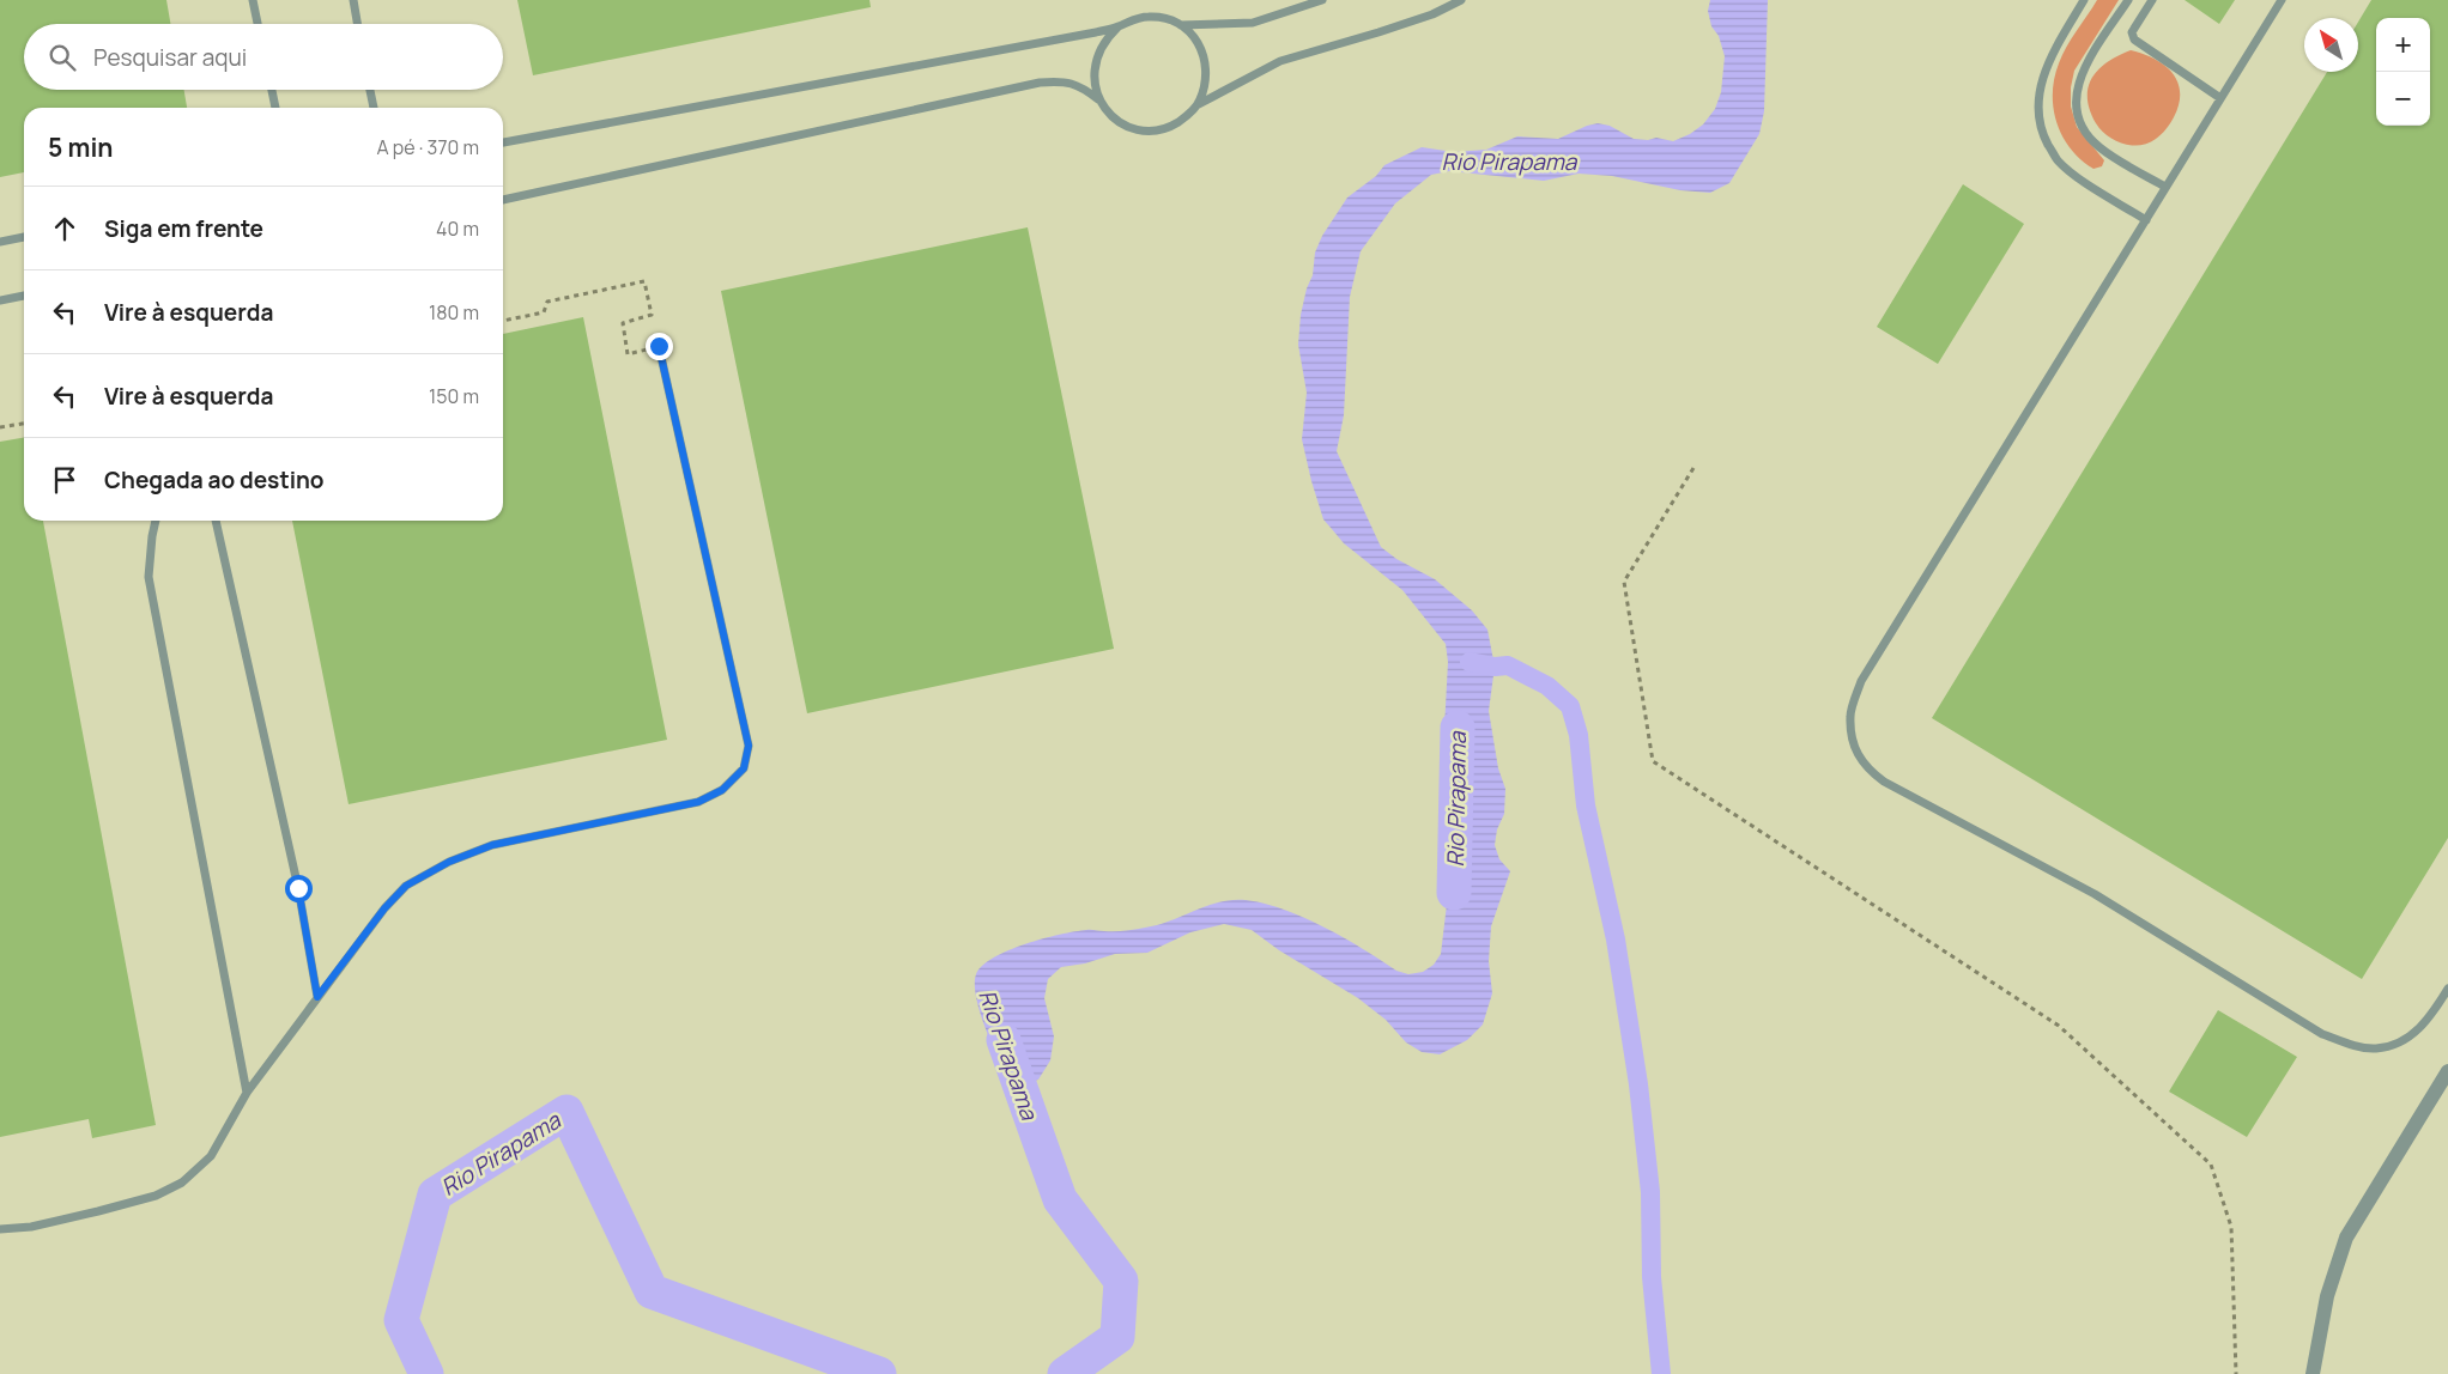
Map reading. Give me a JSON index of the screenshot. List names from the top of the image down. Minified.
{"water":["Rio Pirapama"],"north":"top left","page":{"map_buttons":["+","−"],"search":"Pesquisar aqui","heading":["5 min","A pé · 370 m"],"list":[["Siga em frente","40 m"],["Vire à esquerda","180 m"],["Vire à esquerda","150 m"],"Chegada ao destino"]}}
